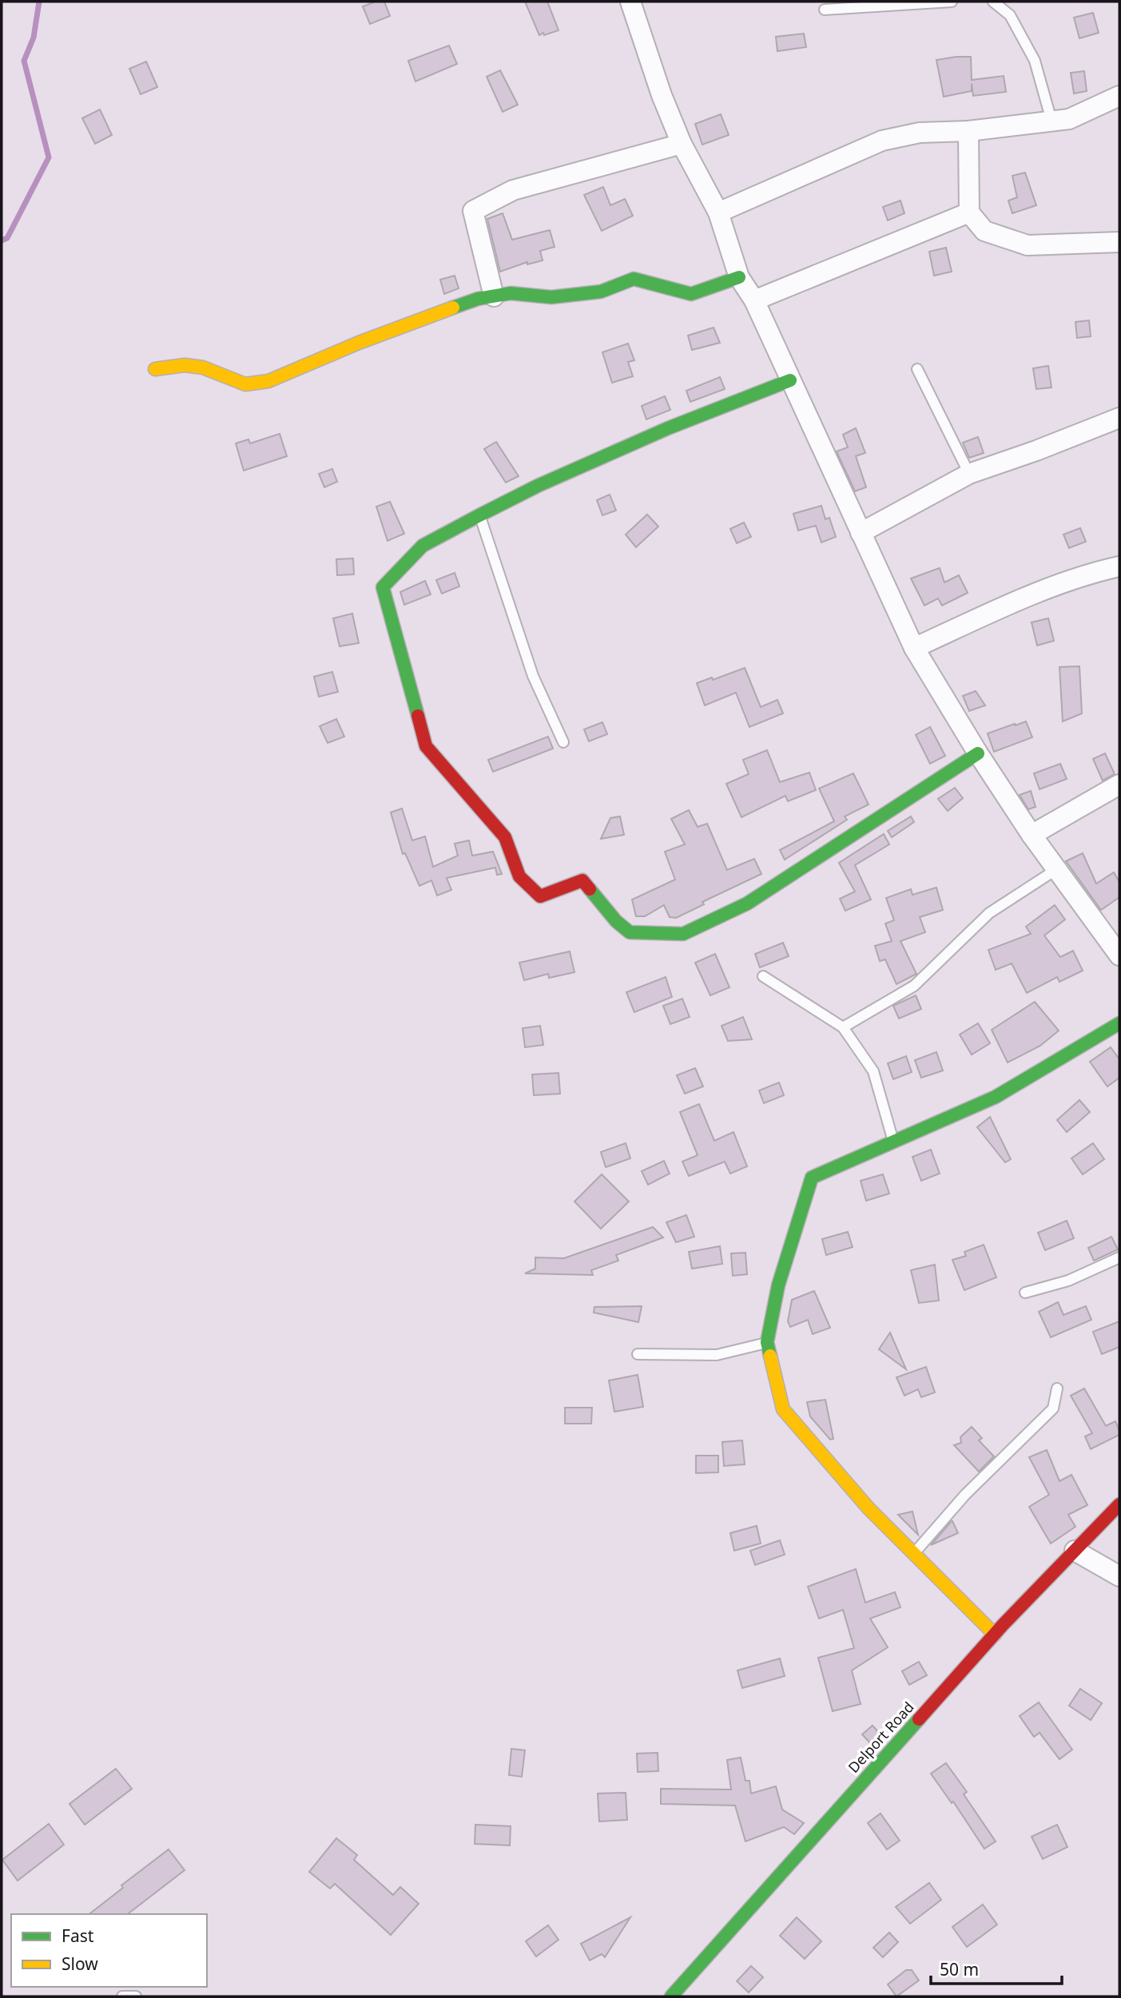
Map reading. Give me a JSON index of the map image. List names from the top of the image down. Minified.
{"streets":{"street":["Delport Road"]},"legend":["Fast","Slow"],"scale_bar":"50 m"}
